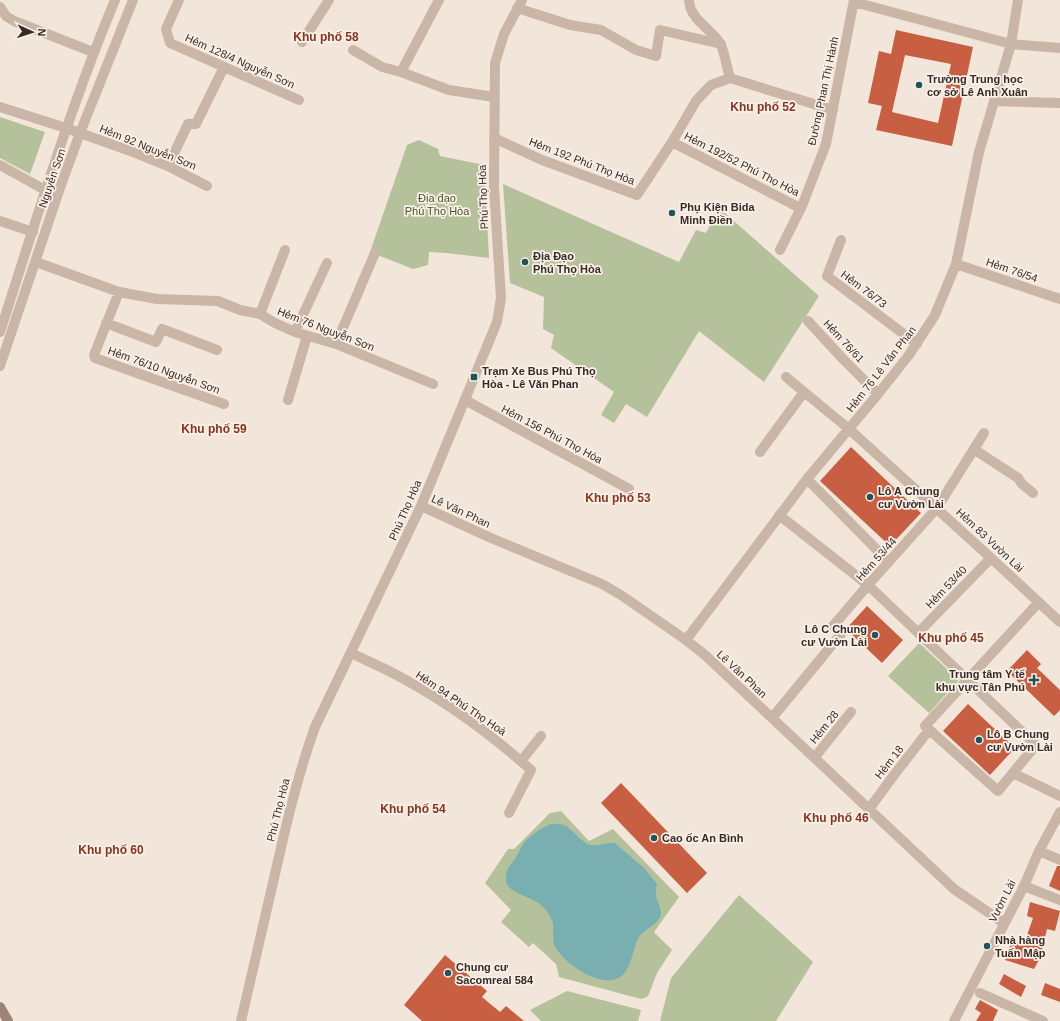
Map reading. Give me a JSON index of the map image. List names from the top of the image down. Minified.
{"streets":{"street":["Hẻm 128/4 Nguyễn Sơn","Đường Phan Thị Hành","Hẻm 92 Nguyễn Sơn","Hẻm 192 Phú Thọ Hòa","Hẻm 192/52 Phú Thọ Hòa","Nguyễn Sơn","Phú Thọ Hòa","Hẻm 76/54","Hẻm 76/73","Hẻm 76 Nguyễn Sơn","Hẻm 76/61","Hẻm 76 Lê Văn Phan","Hẻm 76/10 Nguyễn Sơn","Hẻm 156 Phú Thọ Hòa","Lê Văn Phan","Hẻm 83 Vườn Lài","Hẻm 53/44","Hẻm 53/40","Hẻm 94 Phú Thọ Hoà","Hẻm 28","Hẻm 18","Vườn Lài"]},"crossings":[["Đường Phan Thị Hành","Hẻm 192/52 Phú Thọ Hòa"],["Hẻm 92 Nguyễn Sơn","Nguyễn Sơn"],["Hẻm 192 Phú Thọ Hòa","Hẻm 192/52 Phú Thọ Hòa"],["Hẻm 192 Phú Thọ Hòa","Phú Thọ Hòa"],["Nguyễn Sơn","Hẻm 76 Nguyễn Sơn"],["Phú Thọ Hòa","Hẻm 156 Phú Thọ Hòa"],["Phú Thọ Hòa","Lê Văn Phan"],["Phú Thọ Hòa","Hẻm 94 Phú Thọ Hoà"],["Hẻm 76/54","Hẻm 76 Lê Văn Phan"],["Hẻm 76/73","Hẻm 76 Lê Văn Phan"],["Hẻm 76 Nguyễn Sơn","Hẻm 76/10 Nguyễn Sơn"],["Hẻm 76/61","Hẻm 76 Lê Văn Phan"],["Hẻm 76 Lê Văn Phan","Lê Văn Phan"],["Hẻm 76 Lê Văn Phan","Hẻm 83 Vườn Lài"],["Lê Văn Phan","Hẻm 28"],["Lê Văn Phan","Hẻm 18"],["Lê Văn Phan","Vườn Lài"],["Hẻm 83 Vườn Lài","Hẻm 53/44"],["Hẻm 83 Vườn Lài","Hẻm 53/40"],["Hẻm 83 Vườn Lài","Hẻm 18"]],"districts":["Khu phố 58","Khu phố 52","Khu phố 59","Khu phố 53","Khu phố 45","Khu phố 54","Khu phố 46","Khu phố 60"],"parks":["Địa đạo Phú Thọ Hòa"],"places":{"other":["Trường Trung học cơ sở Lê Anh Xuân","Phụ Kiện Bida Minh Điền","Địa Đạo Phú Thọ Hòa","Lô A Chung cư Vườn Lài","Lô C Chung cư Vườn Lài","Lô B Chung cư Vườn Lài","Cao ốc An Bình","Nhà hàng Tuấn Mập","Chung cư Sacomreal 584"],"transit":["Trạm Xe Bus Phú Thọ Hòa - Lê Văn Phan"],"health":["Trung tâm Y tế khu vực Tân Phú"]},"north":"right"}
